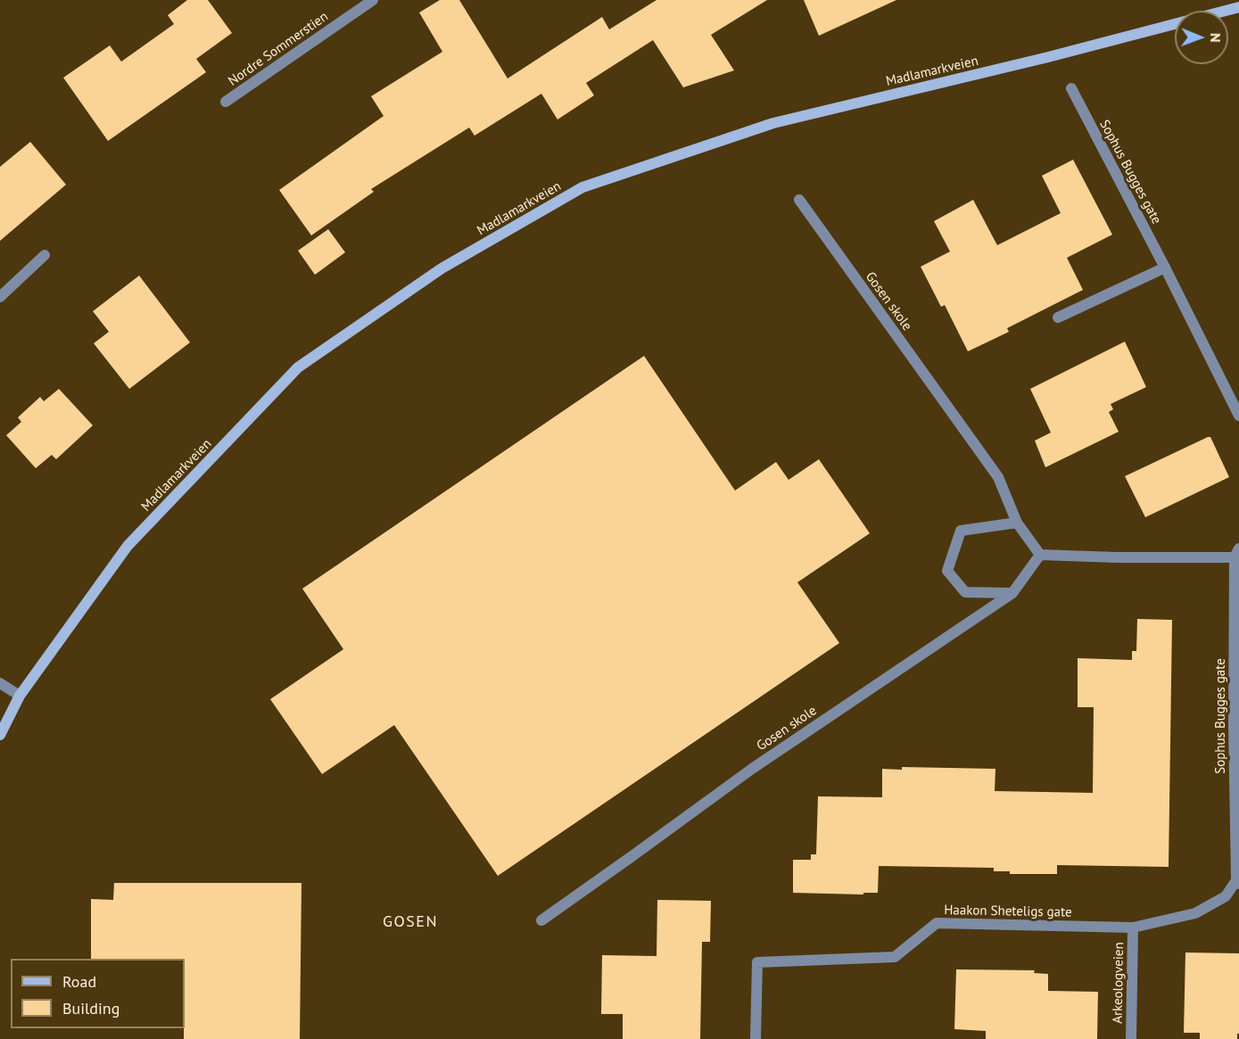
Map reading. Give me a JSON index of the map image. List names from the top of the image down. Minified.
{"streets":{"main road":["Madlamarkveien"],"street":["Nordre Sommerstien","Sophus Bugges gate","Gosen skole","Haakon Sheteligs gate","Arkeologveien"]},"crossings":[["Sophus Bugges gate","Haakon Sheteligs gate"],["Haakon Sheteligs gate","Arkeologveien"]],"districts":["GOSEN"],"legend":["Road","Building"],"north":"right"}
